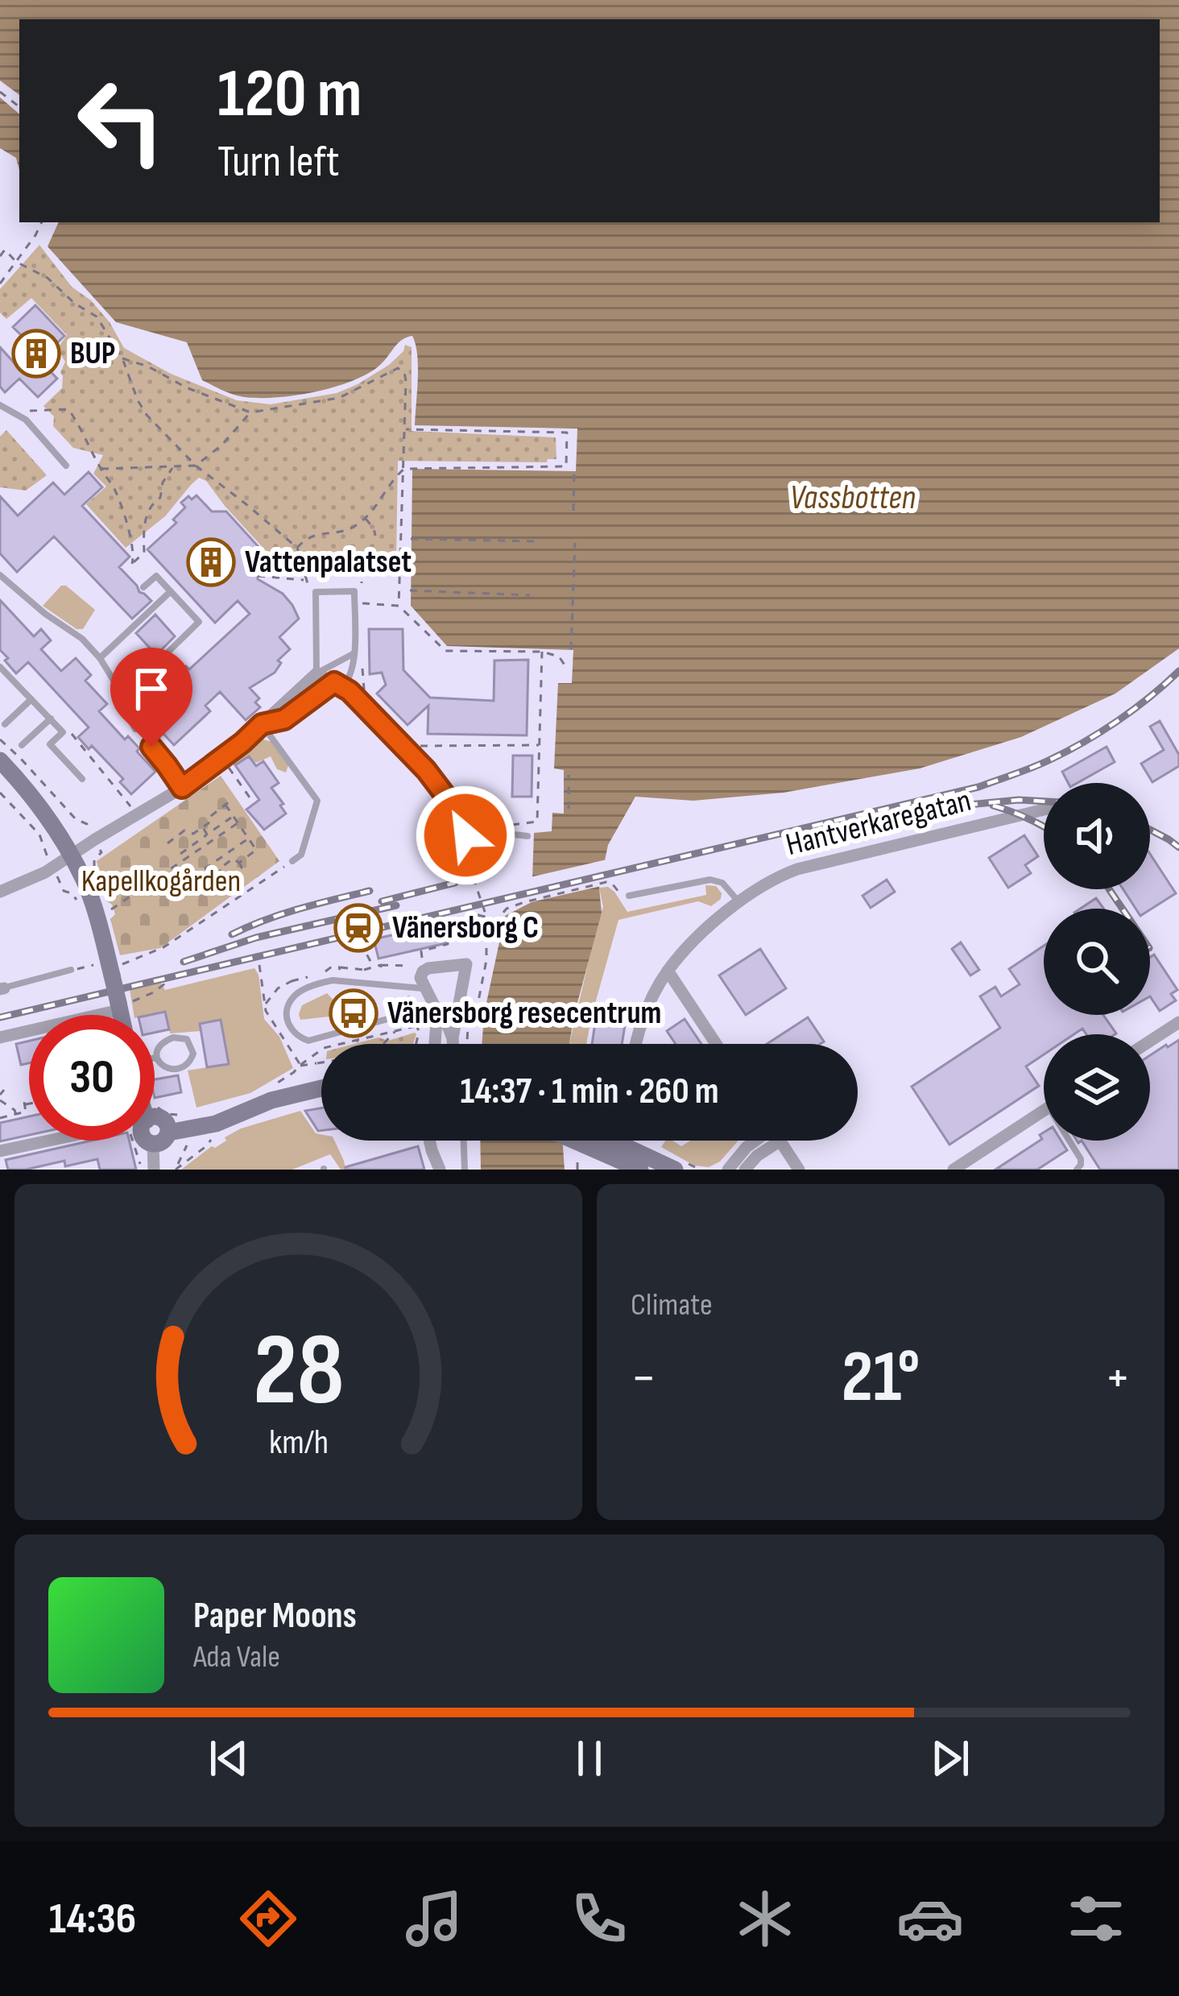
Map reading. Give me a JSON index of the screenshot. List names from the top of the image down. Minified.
{"streets":{"street":["Hantverkaregatan"]},"water":["Vassbotten"],"parks":["Kapellkogården"],"places":{"building":["BUP","Vattenpalatset"],"station":["Vänersborg C"],"bus stop":["Vänersborg resecentrum"]},"page":{"turn":["120 m","Turn left"],"limit":"30","trip":"14:37 · 1 min · 260 m","tile":"Climate","heat":["−","21°","+"],"song":["Paper Moons","Ada Vale"],"tabs":"14:36","gauge":["28","km/h"]}}
